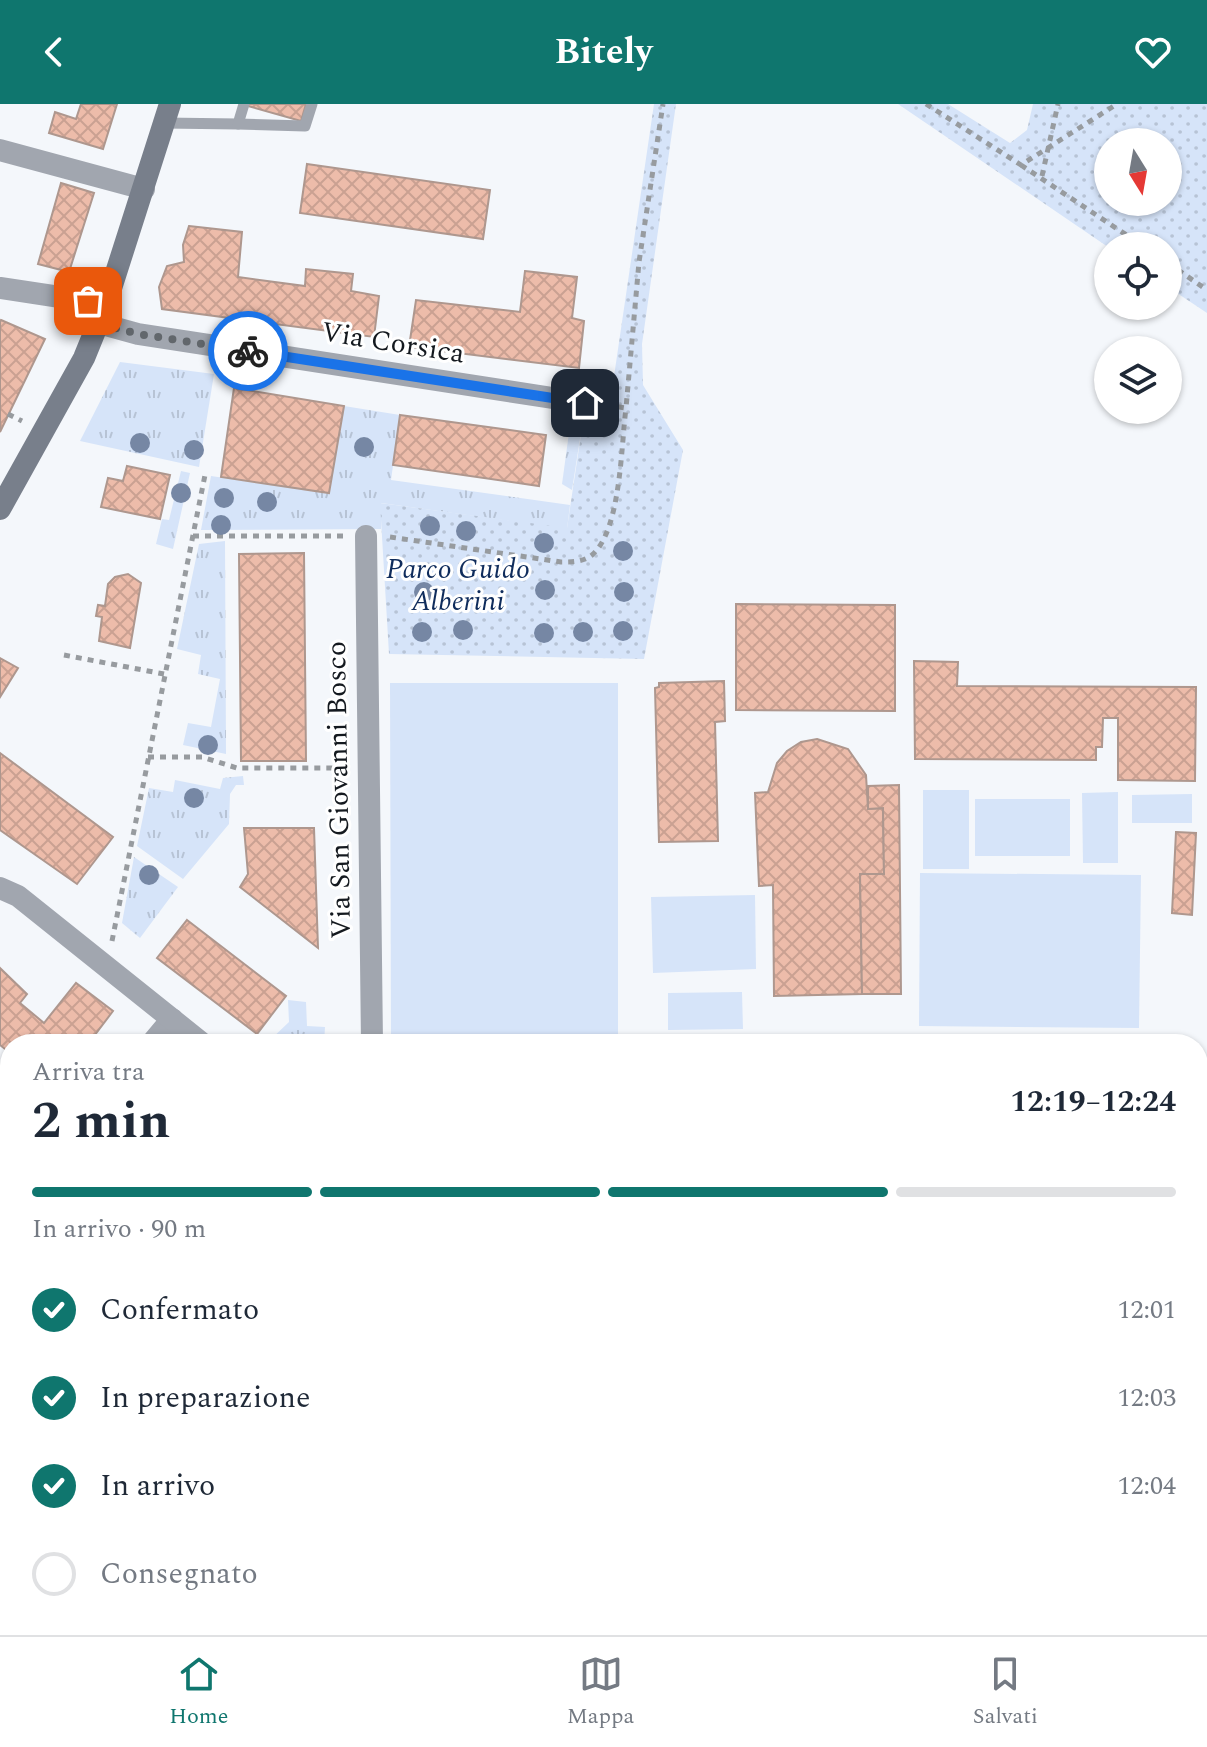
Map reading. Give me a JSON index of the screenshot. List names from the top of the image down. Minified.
{"streets":{"street":["Via Corsica","Via San Giovanni Bosco"]},"parks":["Parco Guido Alberini"],"north":"bottom","page":{"header":"Bitely","heading":["2 min","Arriva tra","12:19–12:24"],"bar":"In arrivo · 90 m","list":[["Confermato","12:01"],["In preparazione","12:03"],["In arrivo","12:04"],"Consegnato"],"tabs":["Home","Mappa","Salvati"]}}
